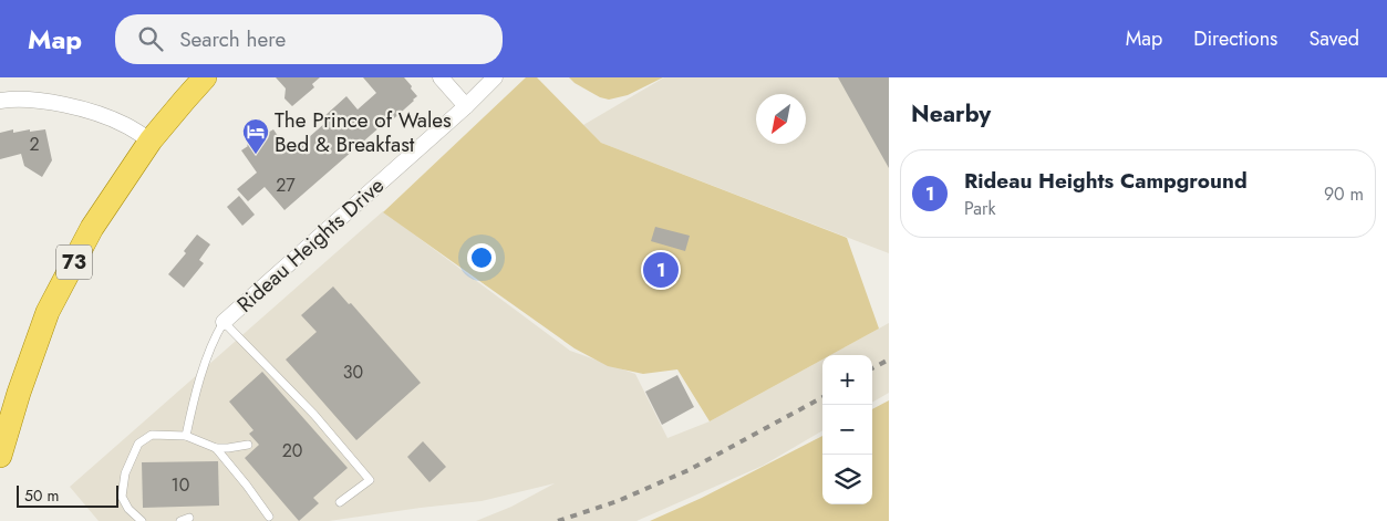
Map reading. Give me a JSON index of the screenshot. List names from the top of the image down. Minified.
{"streets":{"main road":["73"],"street":["Rideau Heights Drive"]},"places":{"hotel":["The Prince of Wales Bed & Breakfast"]},"house_numbers":["2","27","30","20","10"],"scale_bar":"50 m","north":"bottom left","page":{"header":"Map","search":"Search here","nav":["Map","Directions","Saved"],"heading":"Nearby","list":[{"mark":"1","name":"Rideau Heights Campground","note":"Park","value":"90 m"}],"pins":"1","map_buttons":["+","−"],"scale":"50 m"}}
